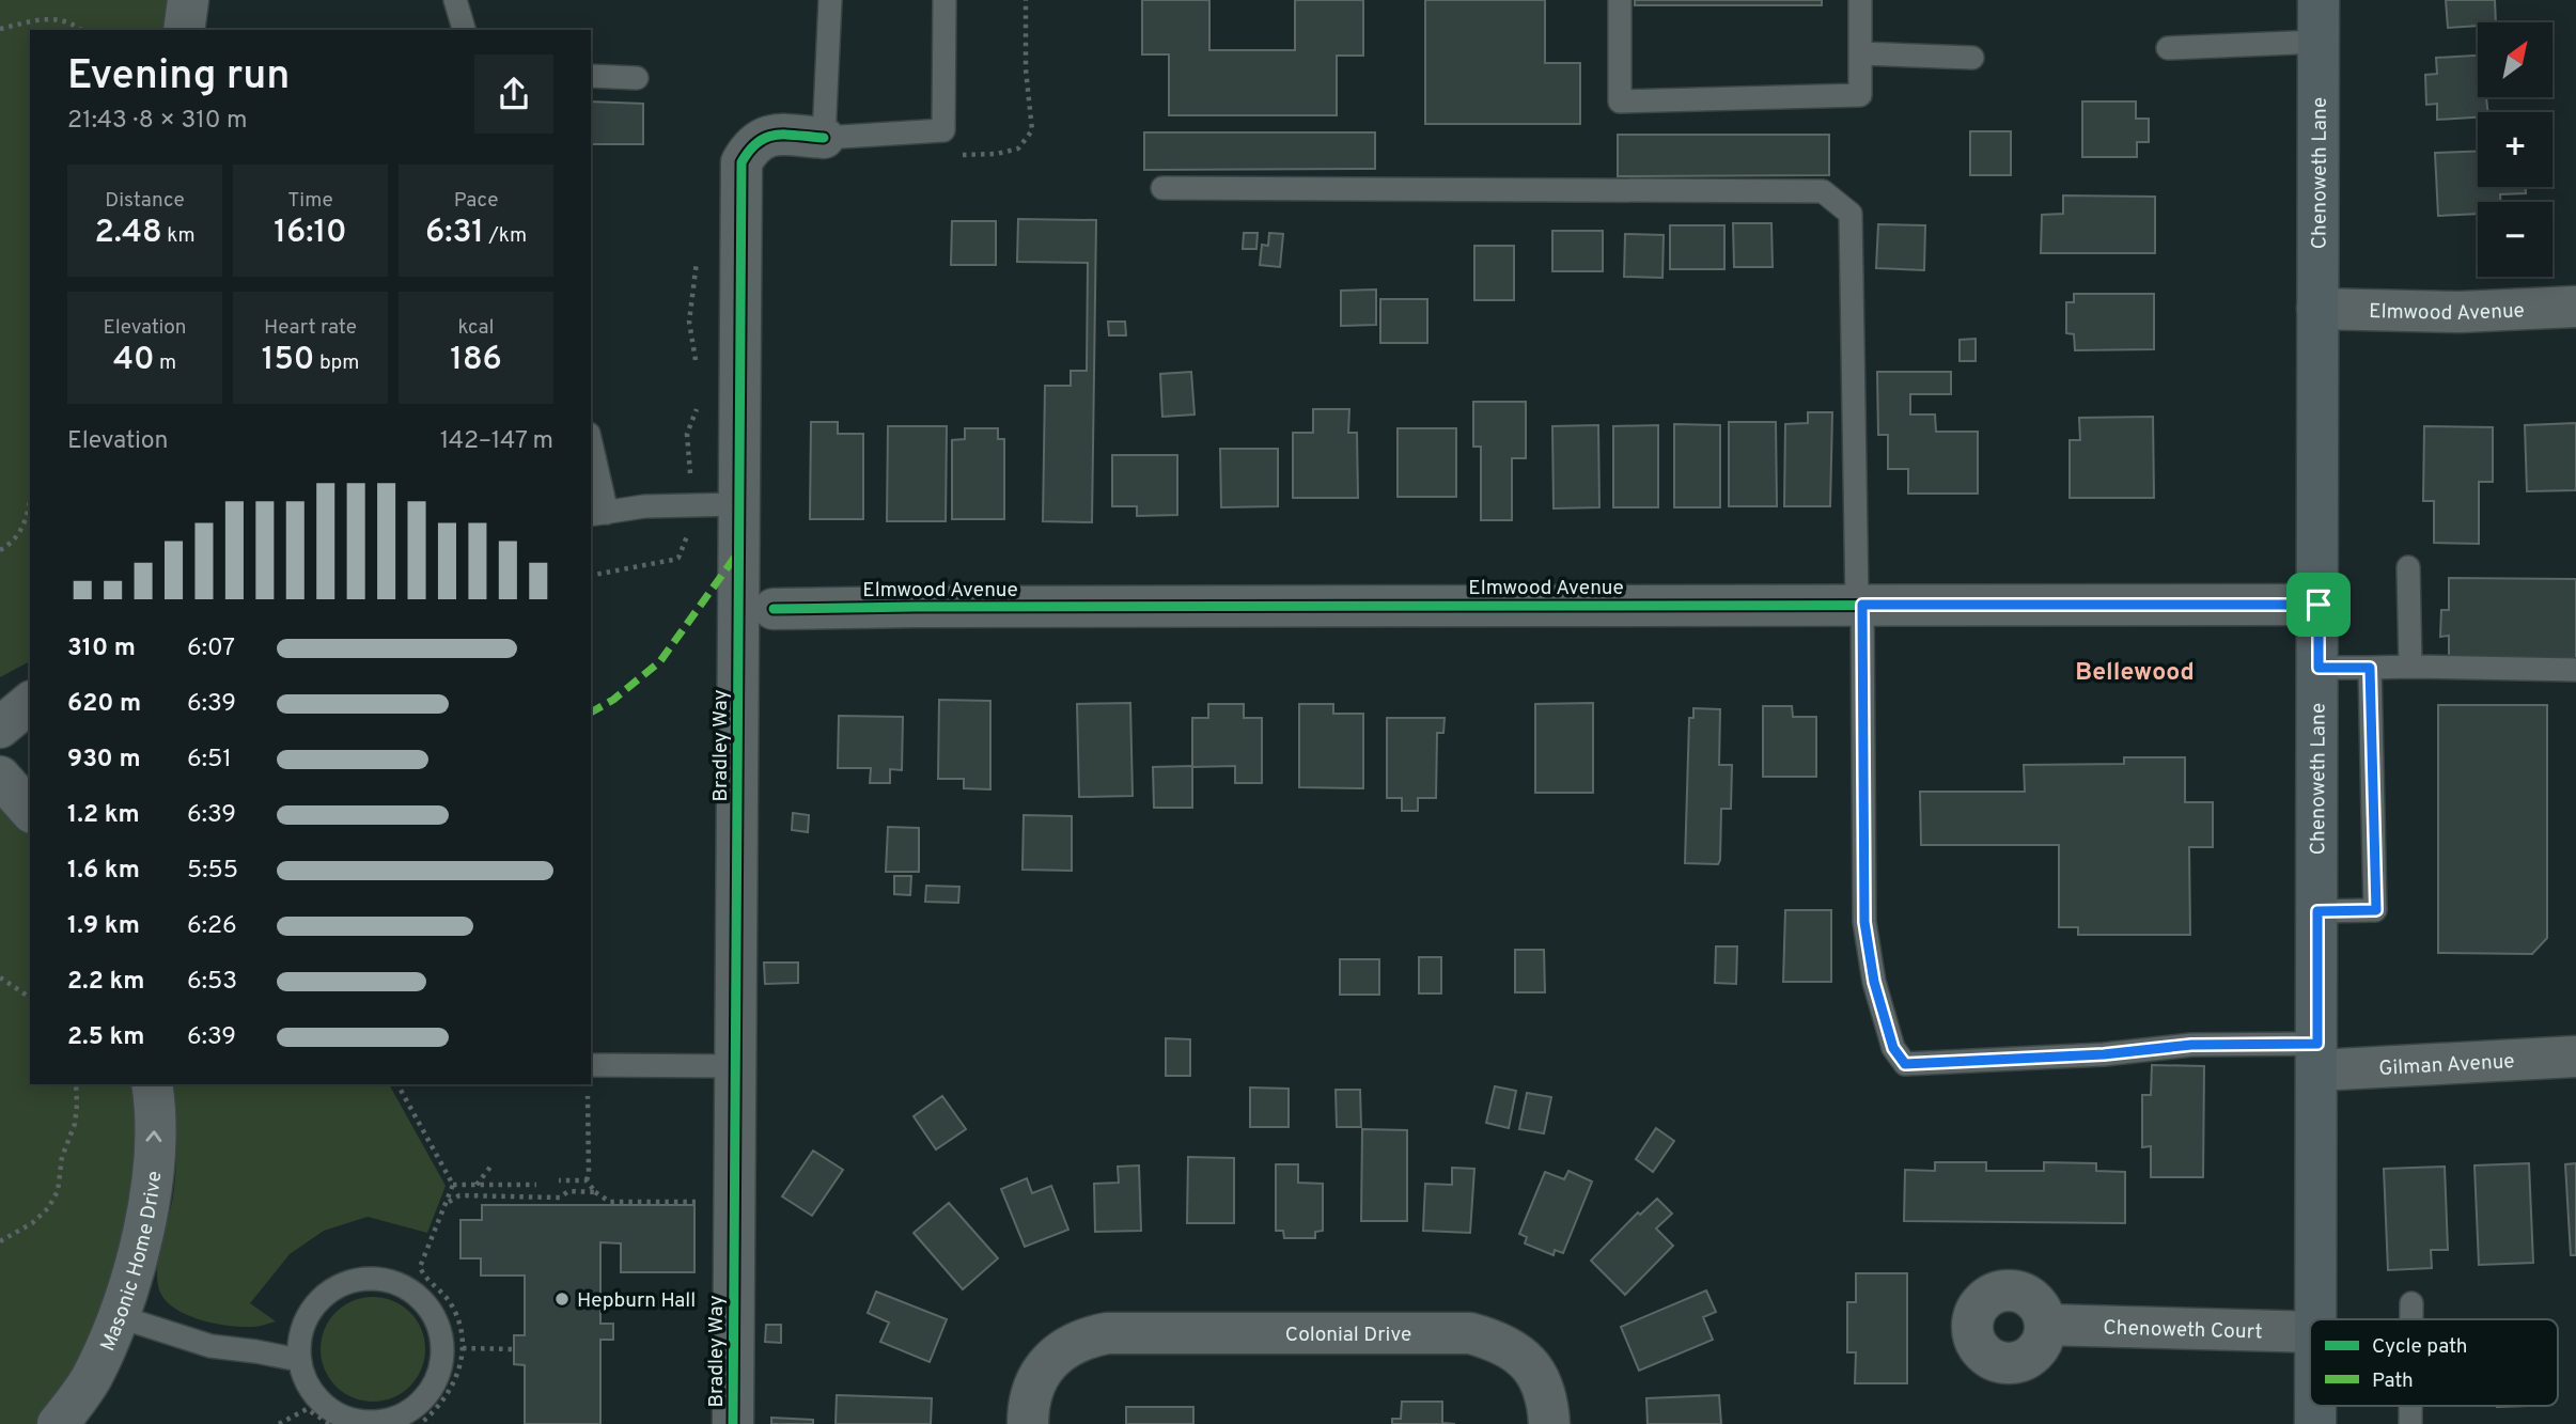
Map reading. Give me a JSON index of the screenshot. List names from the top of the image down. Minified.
{"streets":{"main road":["Chenoweth Lane"],"street":["Elmwood Avenue","Bradley Way","Gilman Avenue","Masonic Home Drive","Chenoweth Court","Colonial Drive"]},"crossings":[["Chenoweth Lane","Elmwood Avenue"],["Chenoweth Lane","Gilman Avenue"],["Elmwood Avenue","Bradley Way"]],"one_way":["Masonic Home Drive"],"districts":["Bellewood"],"places":["Hepburn Hall"],"legend":["Cycle path","Path"],"north":"top right","page":{"map_buttons":["+","−"],"heading":["Evening run","21:43 · 8 × 310 m"],"stats":[["Distance","2.48 km"],["Time","16:10"],["Pace","6:31 /km"],["Elevation","40 m"],["Heart rate","150 bpm"],["kcal","186"]],"chart":["Elevation","142–147 m"],"list":[{"name":"310 m","note":"6:07"},{"name":"620 m","note":"6:39"},{"name":"930 m","note":"6:51"},{"name":"1.2 km","note":"6:39"},{"name":"1.6 km","note":"5:55"},{"name":"1.9 km","note":"6:26"},{"name":"2.2 km","note":"6:53"},{"name":"2.5 km","note":"6:39"}]}}
